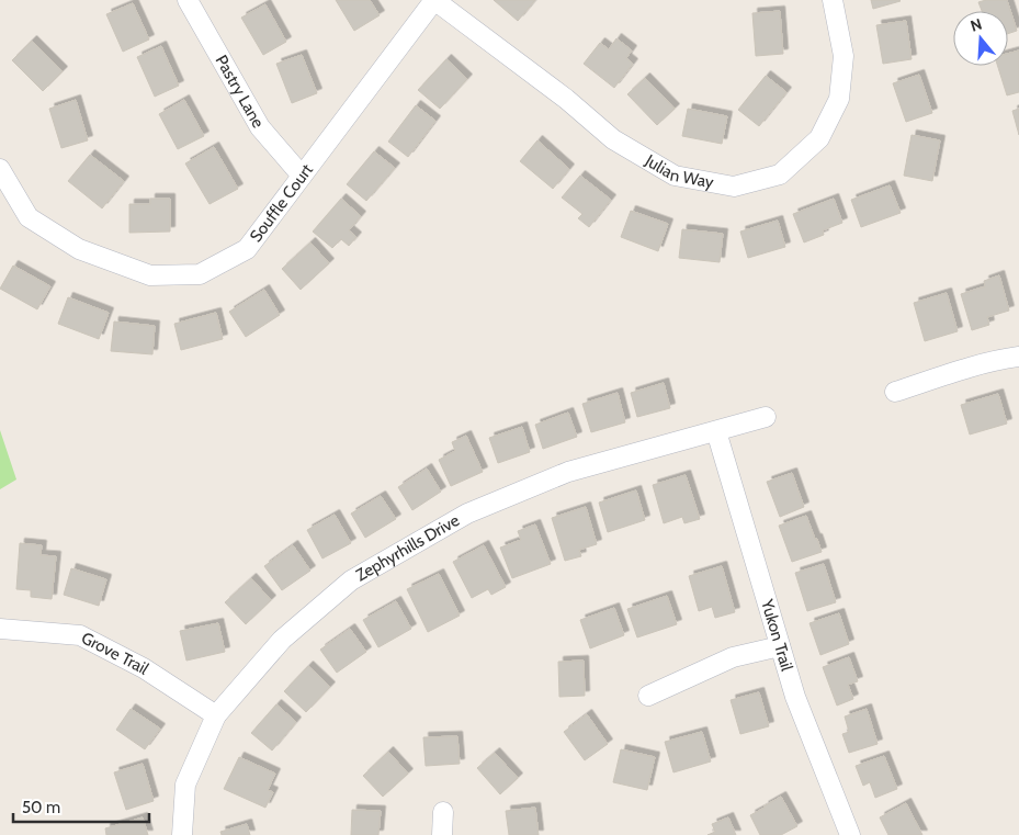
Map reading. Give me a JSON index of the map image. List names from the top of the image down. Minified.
{"streets":{"street":["Pastry Lane","Julian Way","Souffle Court","Zephyrhills Drive","Yukon Trail","Grove Trail"]},"crossings":[["Pastry Lane","Souffle Court"],["Julian Way","Souffle Court"],["Zephyrhills Drive","Yukon Trail"],["Zephyrhills Drive","Grove Trail"]],"scale_bar":"50 m","north":"top"}
